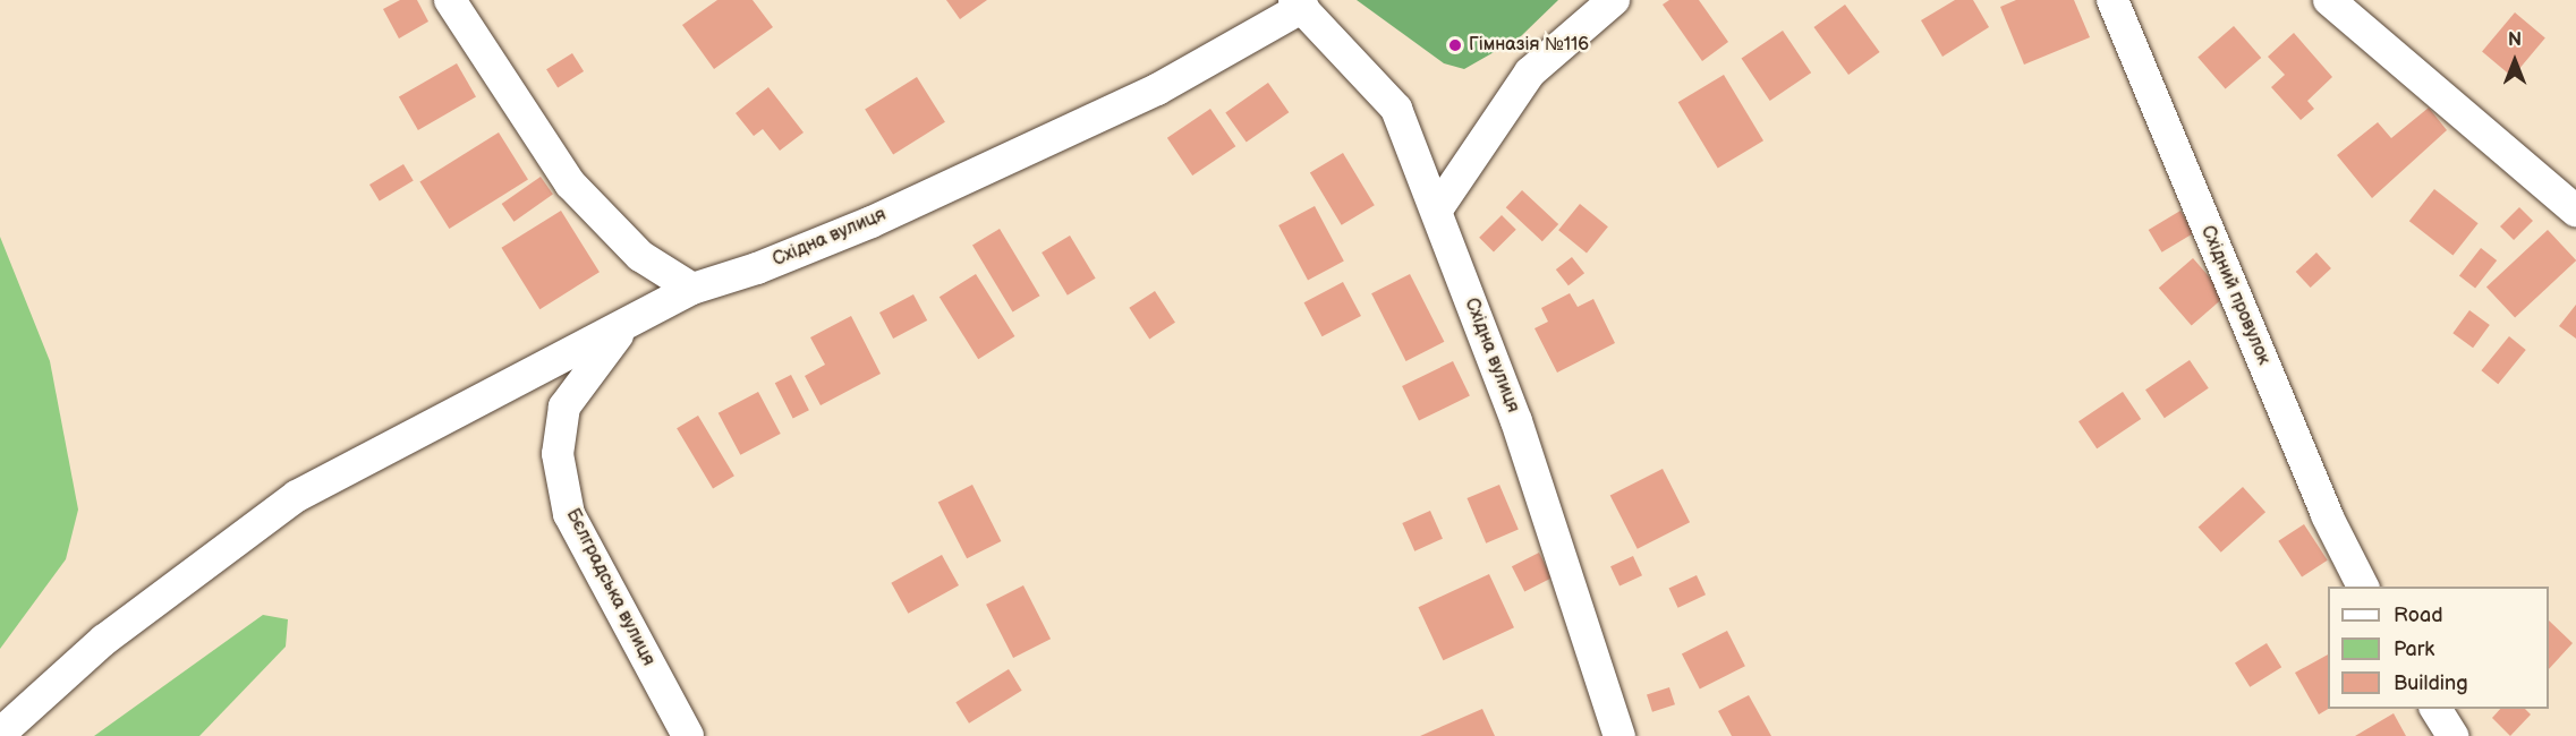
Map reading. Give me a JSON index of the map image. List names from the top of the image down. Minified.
{"streets":{"street":["Східна вулиця","Східний провулок","Бєлградська вулиця"]},"crossings":[["Східна вулиця","Бєлградська вулиця"]],"places":["Гімназія №116"],"legend":["Road","Park","Building"],"north":"top"}
